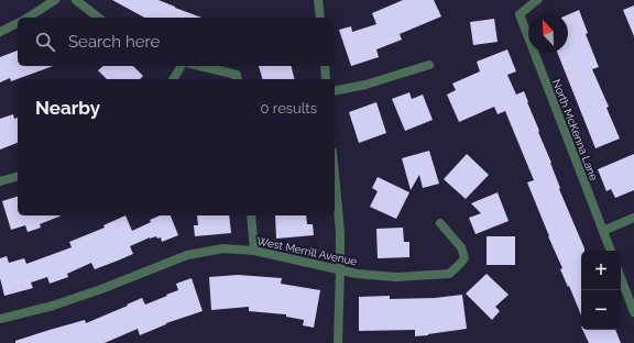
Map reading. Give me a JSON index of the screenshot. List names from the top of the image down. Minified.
{"streets":{"street":["North McKenna Lane","West Merrill Avenue"]},"north":"top left","page":{"search":"Search here","heading":["Nearby","0 results"],"map_buttons":["+","−"]}}
